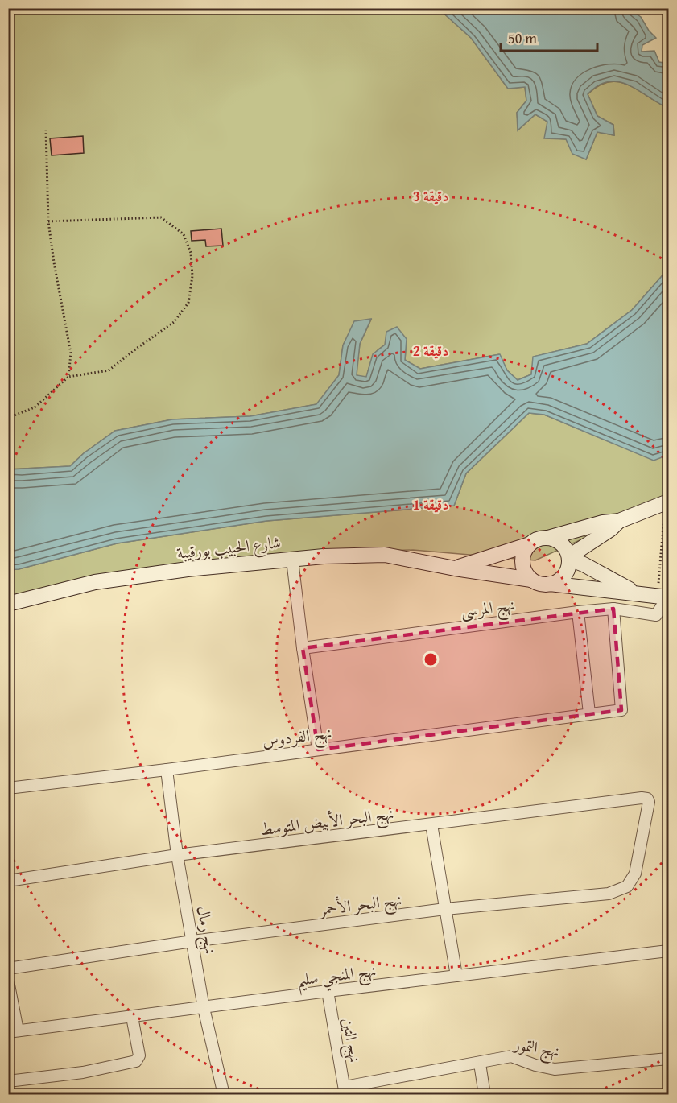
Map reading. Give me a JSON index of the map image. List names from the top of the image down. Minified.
{"streets":{"street":["شارع الحبيب بورقيبة","نهج المرسى","نهج الفردوس","نهج البحر الأبيض المتوسط","نهج البحر الأحمر","نهج رمال","نهج المنجي سليم","نهج التين","نهج التمور"]},"crossings":[["نهج المرسى","نهج الفردوس"],["نهج الفردوس","نهج رمال"],["نهج البحر الأبيض المتوسط","نهج البحر الأحمر"],["نهج البحر الأبيض المتوسط","نهج رمال"],["نهج البحر الأحمر","نهج رمال"],["نهج رمال","نهج المنجي سليم"],["نهج المنجي سليم","نهج التين"],["نهج التين","نهج التمور"]],"scale_bar":"50 m","rings":["3 دقيقة","2 دقيقة","1 دقيقة"]}
